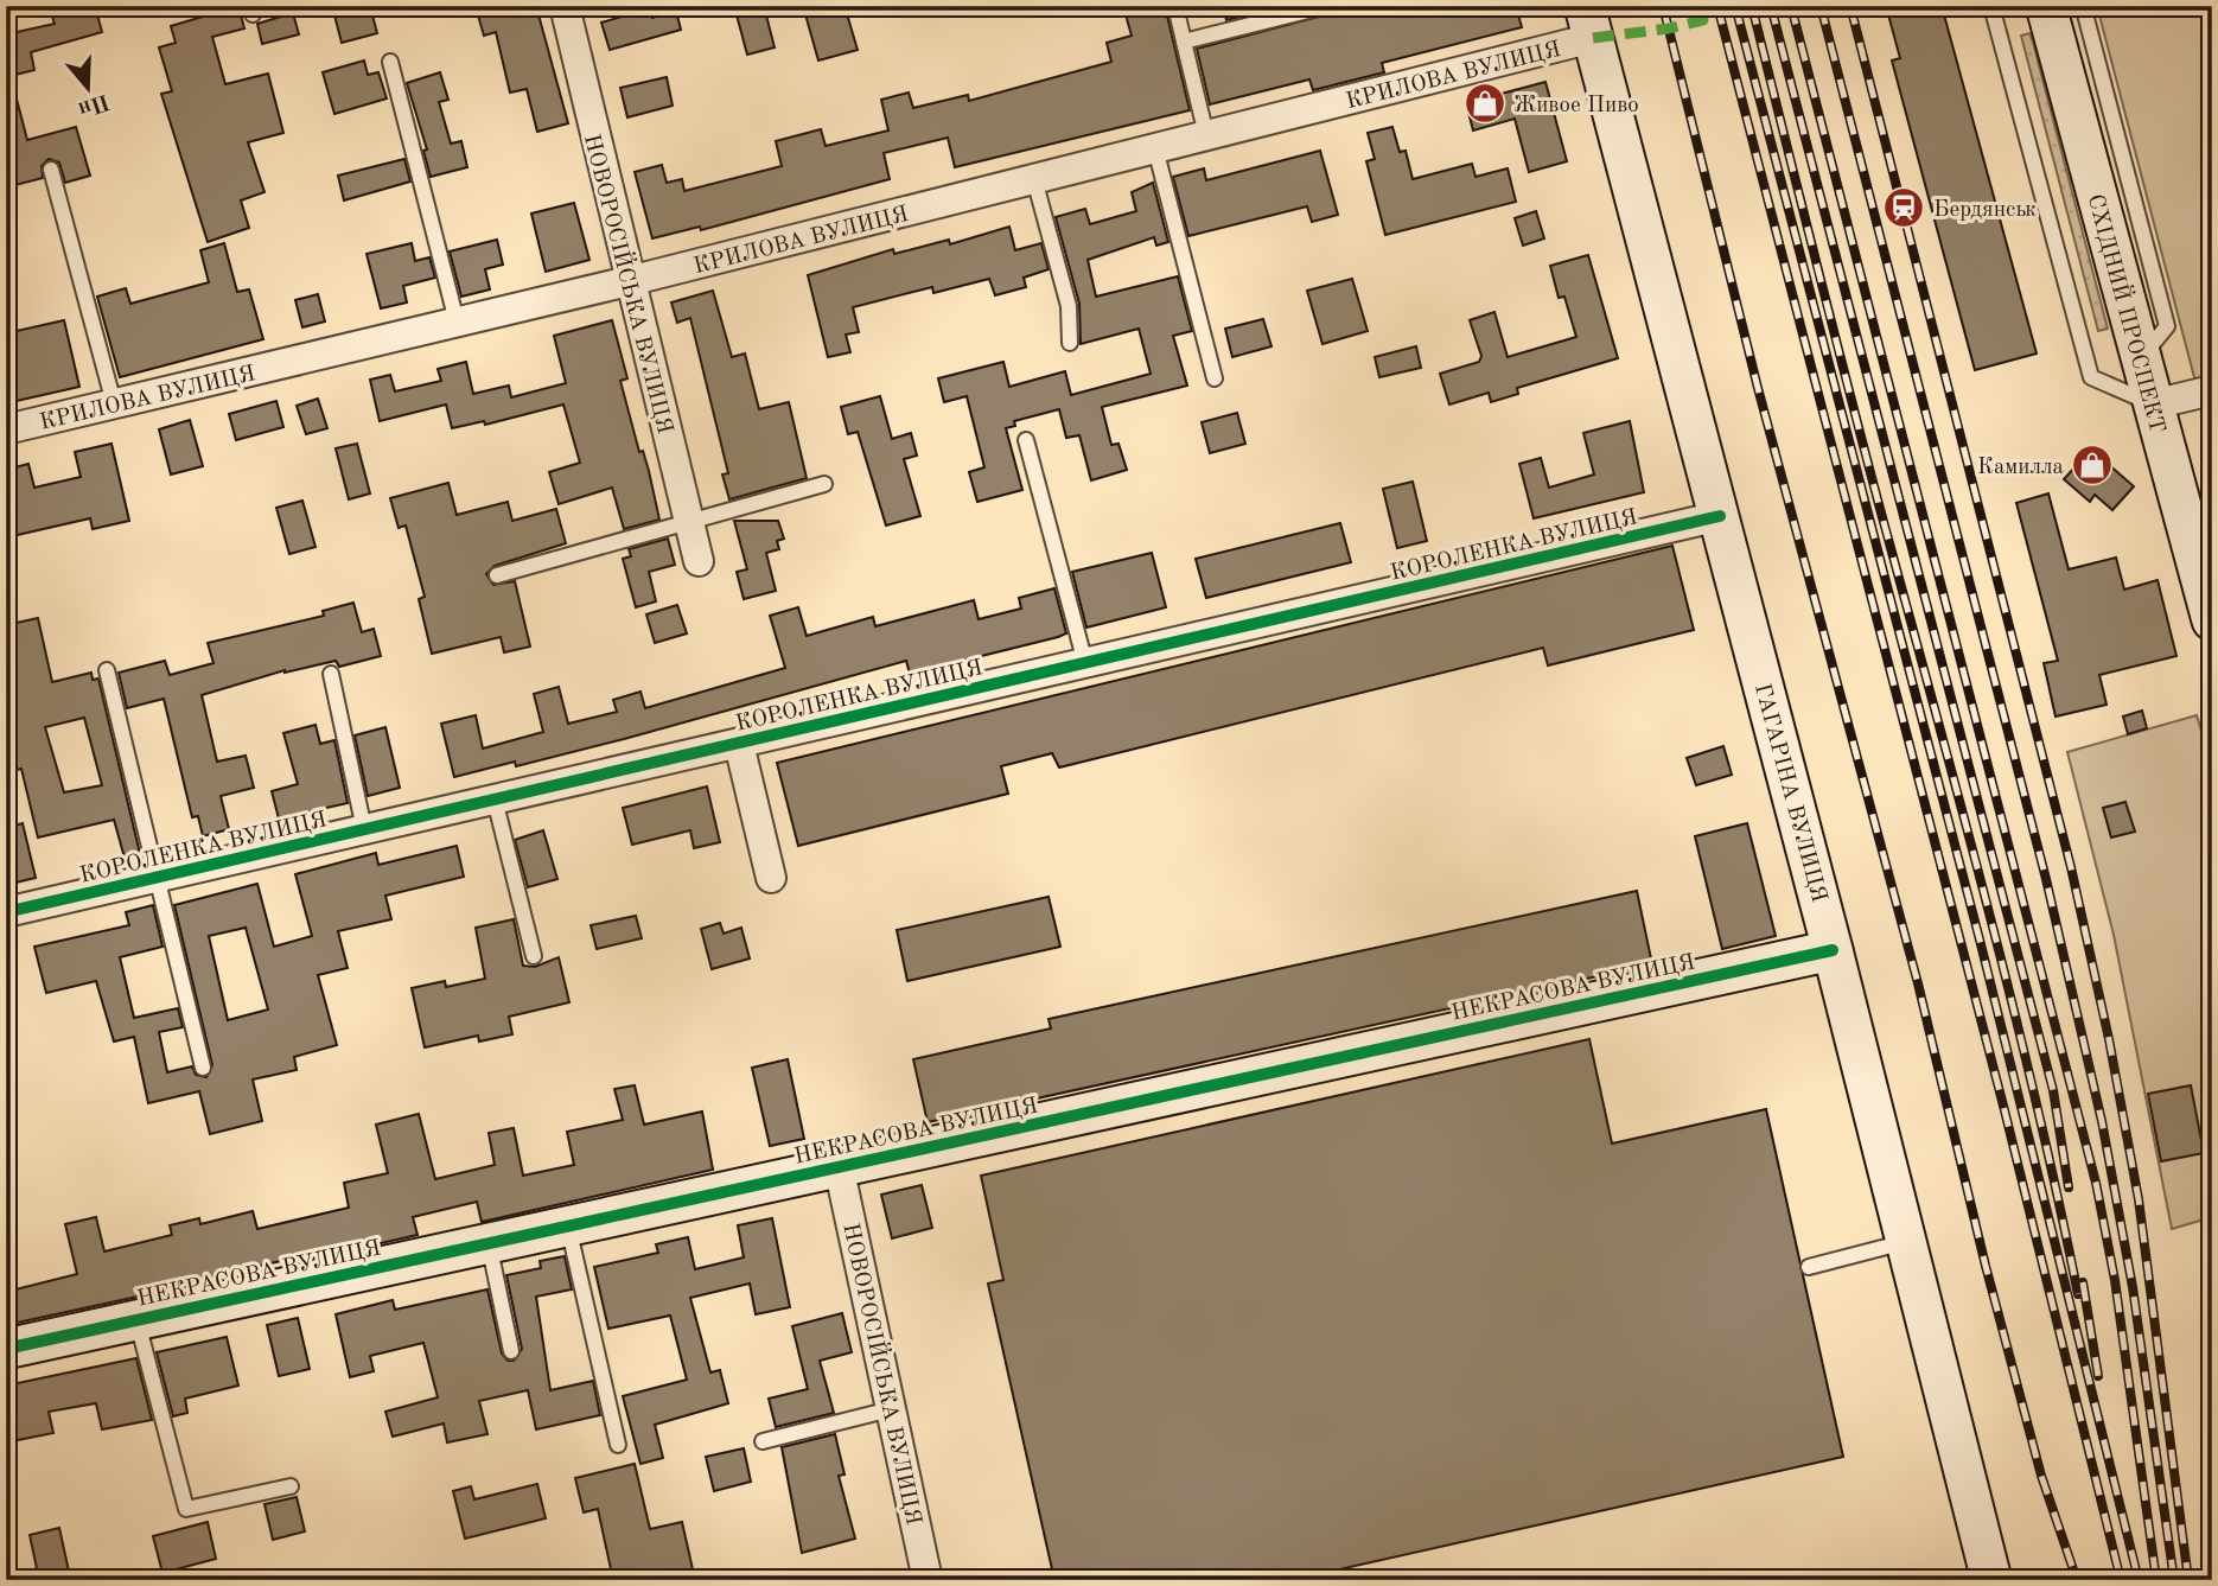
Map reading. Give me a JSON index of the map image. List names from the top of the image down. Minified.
{"streets":{"street":["КРИЛОВА ВУЛИЦЯ","НОВОРОСІЙСЬКА ВУЛИЦЯ","СХІДНИЙ ПРОСПЕКТ","КОРОЛЕНКА ВУЛИЦЯ","ГАГАРІНА ВУЛИЦЯ","НЕКРАСОВА ВУЛИЦЯ"]},"crossings":[["КРИЛОВА ВУЛИЦЯ","НОВОРОСІЙСЬКА ВУЛИЦЯ"],["КРИЛОВА ВУЛИЦЯ","ГАГАРІНА ВУЛИЦЯ"],["НОВОРОСІЙСЬКА ВУЛИЦЯ","НЕКРАСОВА ВУЛИЦЯ"],["КОРОЛЕНКА ВУЛИЦЯ","ГАГАРІНА ВУЛИЦЯ"],["ГАГАРІНА ВУЛИЦЯ","НЕКРАСОВА ВУЛИЦЯ"]],"places":{"shop":["Живое Пиво","Камилла"],"station":["Бердянськ"]},"north":"bottom"}
